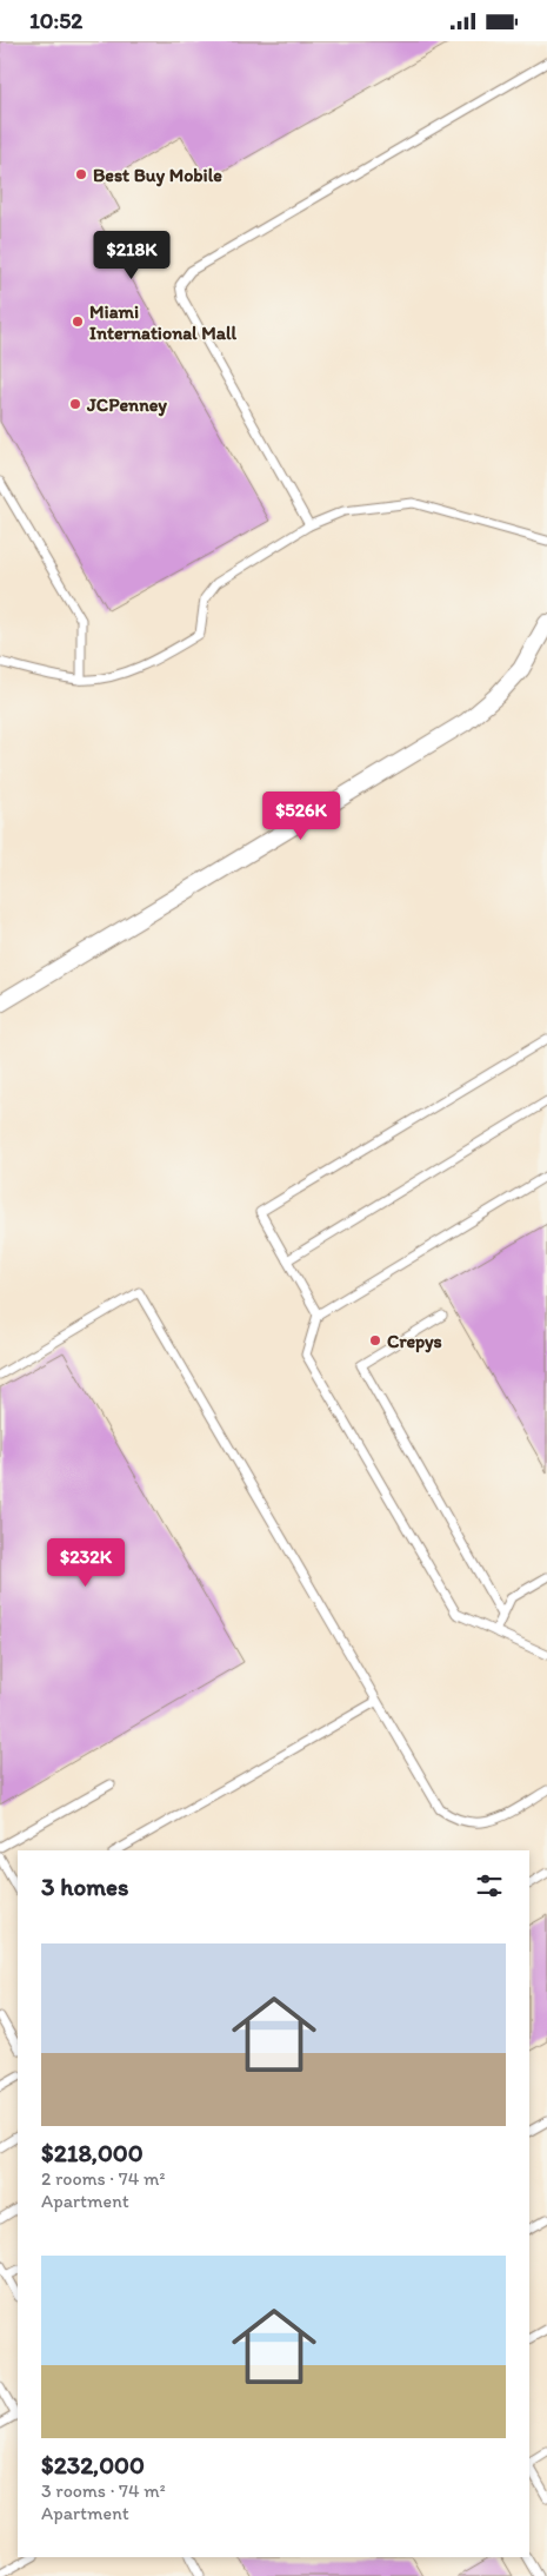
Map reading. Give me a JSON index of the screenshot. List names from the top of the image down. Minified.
{"places":["Best Buy Mobile","Miami International Mall","JCPenney","Crepys"],"page":{"status":"10:52","price":["$218K","$526K","$232K"],"heading":"3 homes","list":[{"name":"$218,000","note":"2 rooms · 74 m² · Apartment"},{"name":"$232,000","note":"3 rooms · 74 m² · Apartment"}]}}
